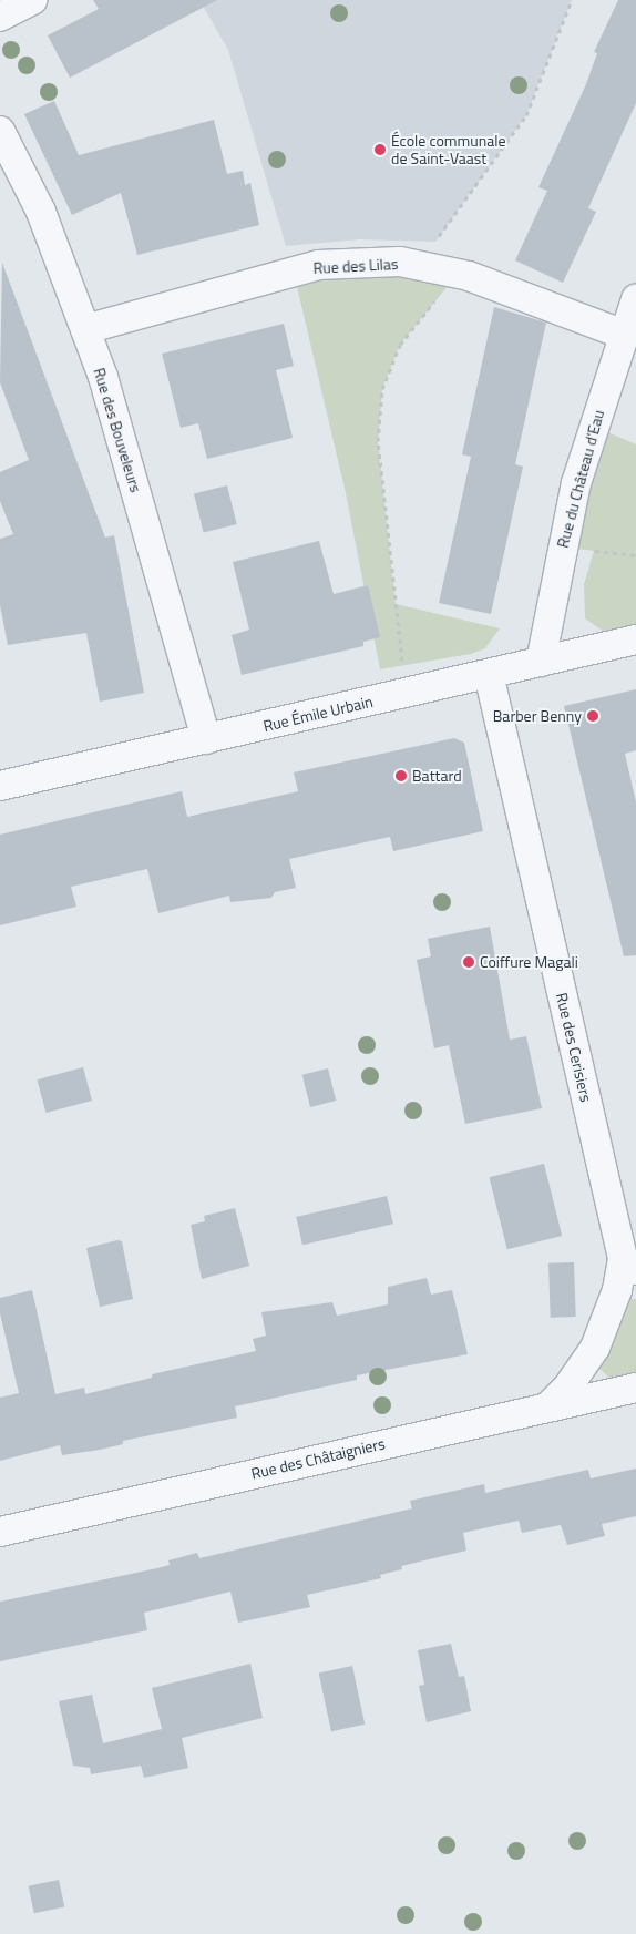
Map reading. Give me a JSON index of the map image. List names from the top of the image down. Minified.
{"streets":{"street":["Rue des Lilas","Rue des Bouveleurs","Rue du Château d'Eau","Rue Émile Urbain","Rue des Cerisiers","Rue des Châtaigniers"]},"crossings":[["Rue des Lilas","Rue des Bouveleurs"],["Rue des Lilas","Rue du Château d'Eau"],["Rue des Bouveleurs","Rue Émile Urbain"],["Rue du Château d'Eau","Rue Émile Urbain"],["Rue Émile Urbain","Rue des Cerisiers"],["Rue des Cerisiers","Rue des Châtaigniers"]],"places":["École communale de Saint-Vaast","Barber Benny","Battard","Coiffure Magali"]}
